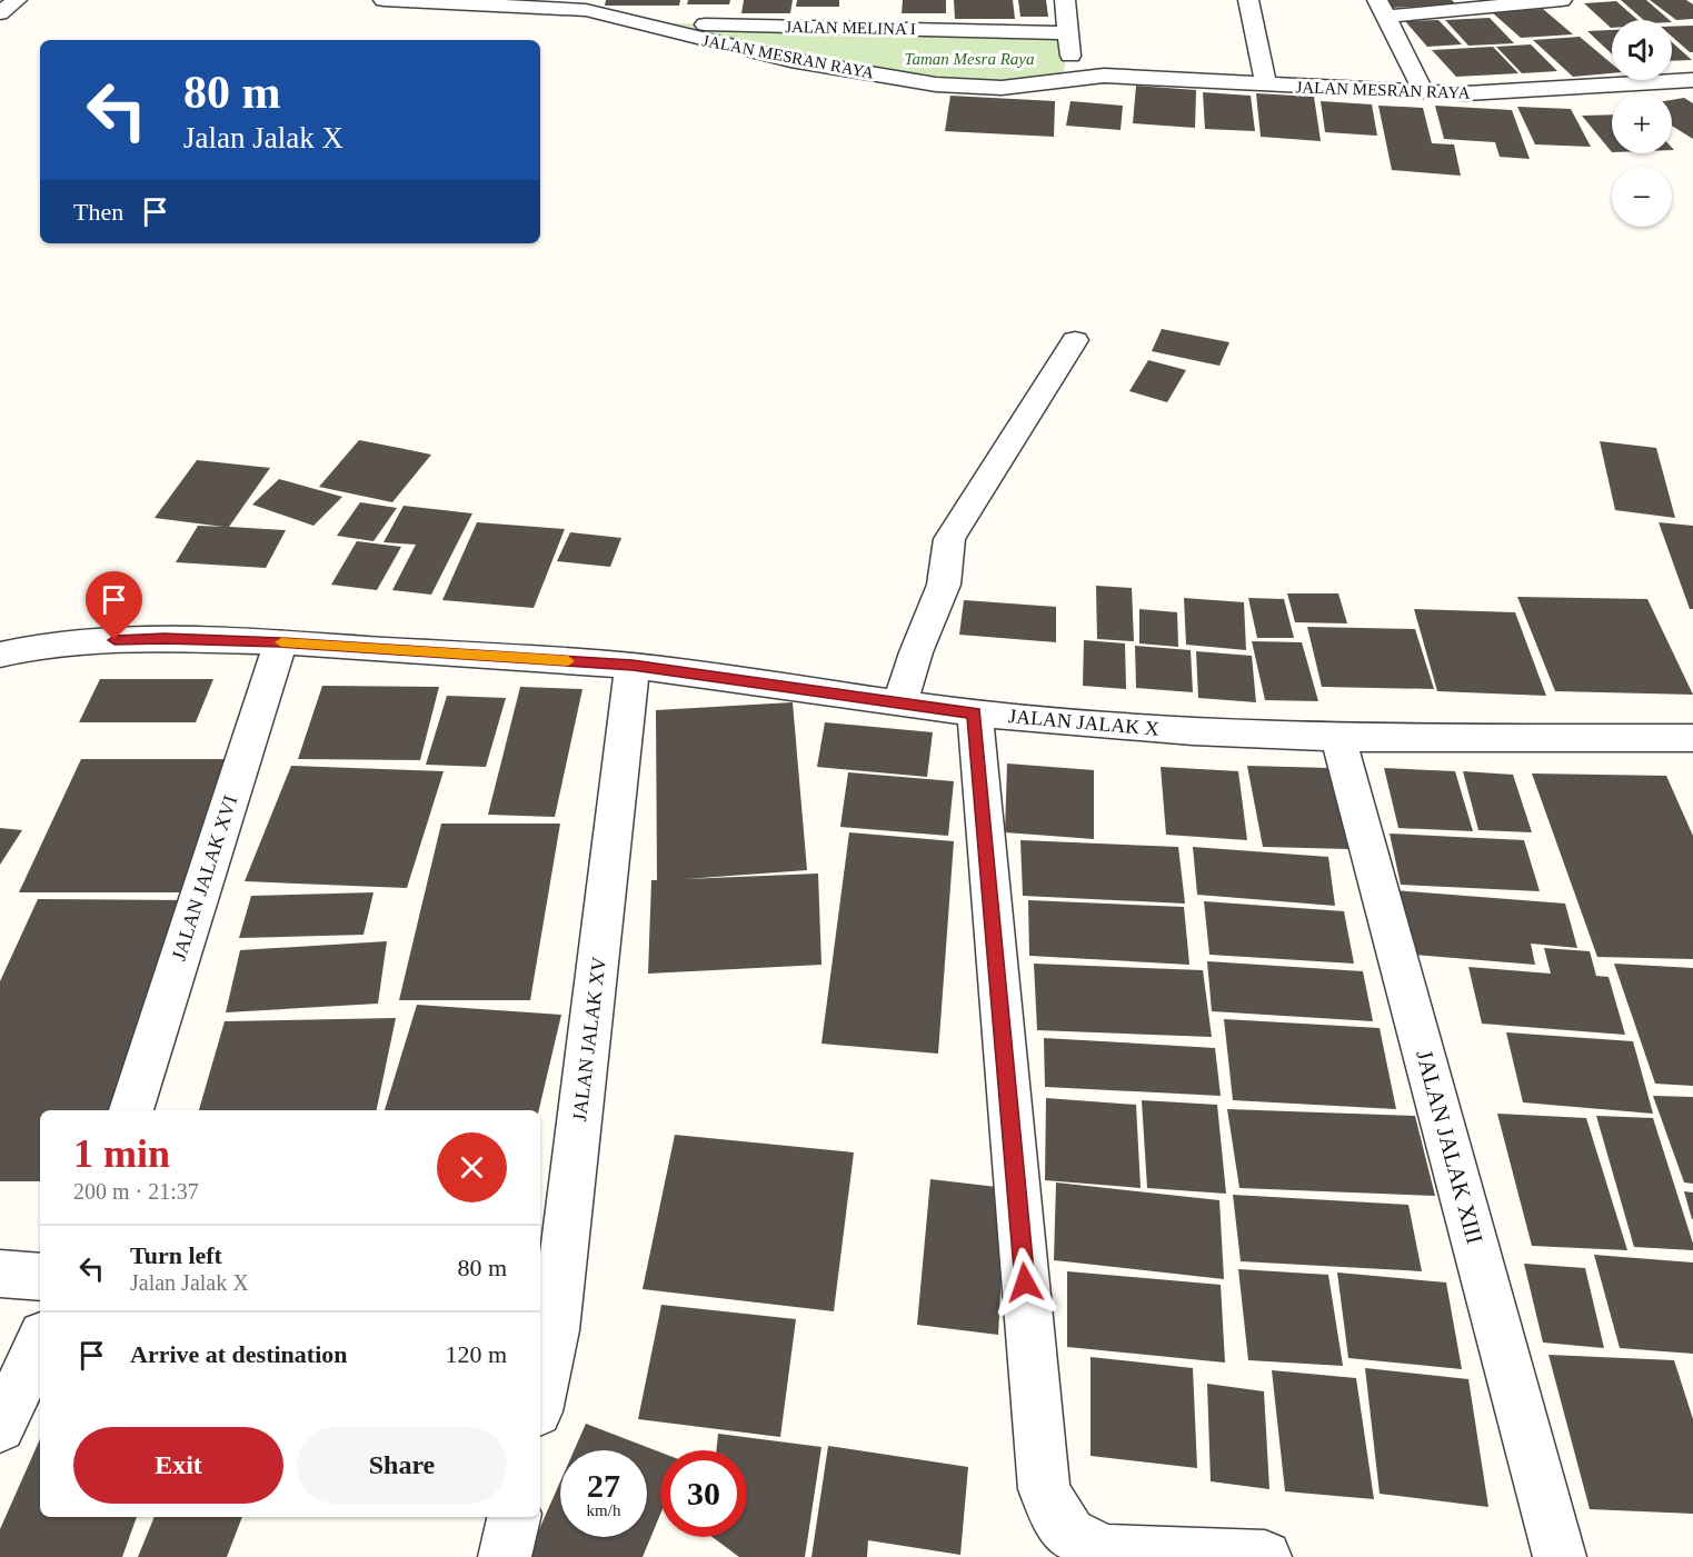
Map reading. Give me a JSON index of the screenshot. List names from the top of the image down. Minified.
{"streets":{"street":["JALAN MELINA I","JALAN MESRAN RAYA","JALAN JALAK X","JALAN JALAK XVI","JALAN JALAK XV","JALAN JALAK XIII"]},"crossings":[["JALAN MELINA I","JALAN MESRAN RAYA"],["JALAN JALAK X","JALAN JALAK XVI"],["JALAN JALAK X","JALAN JALAK XV"],["JALAN JALAK X","JALAN JALAK XIII"]],"parks":["Taman Mesra Raya"],"page":{"map_buttons":["+","−"],"turn":["80 m","Jalan Jalak X"],"then":"Then","heading":["1 min","200 m · 21:37"],"list":[{"name":"Turn left","note":"Jalan Jalak X","value":"80 m"},{"name":"Arrive at destination","value":"120 m"}],"buttons":["Exit","Share"],"speed":"27 km/h","limit":"30"}}
